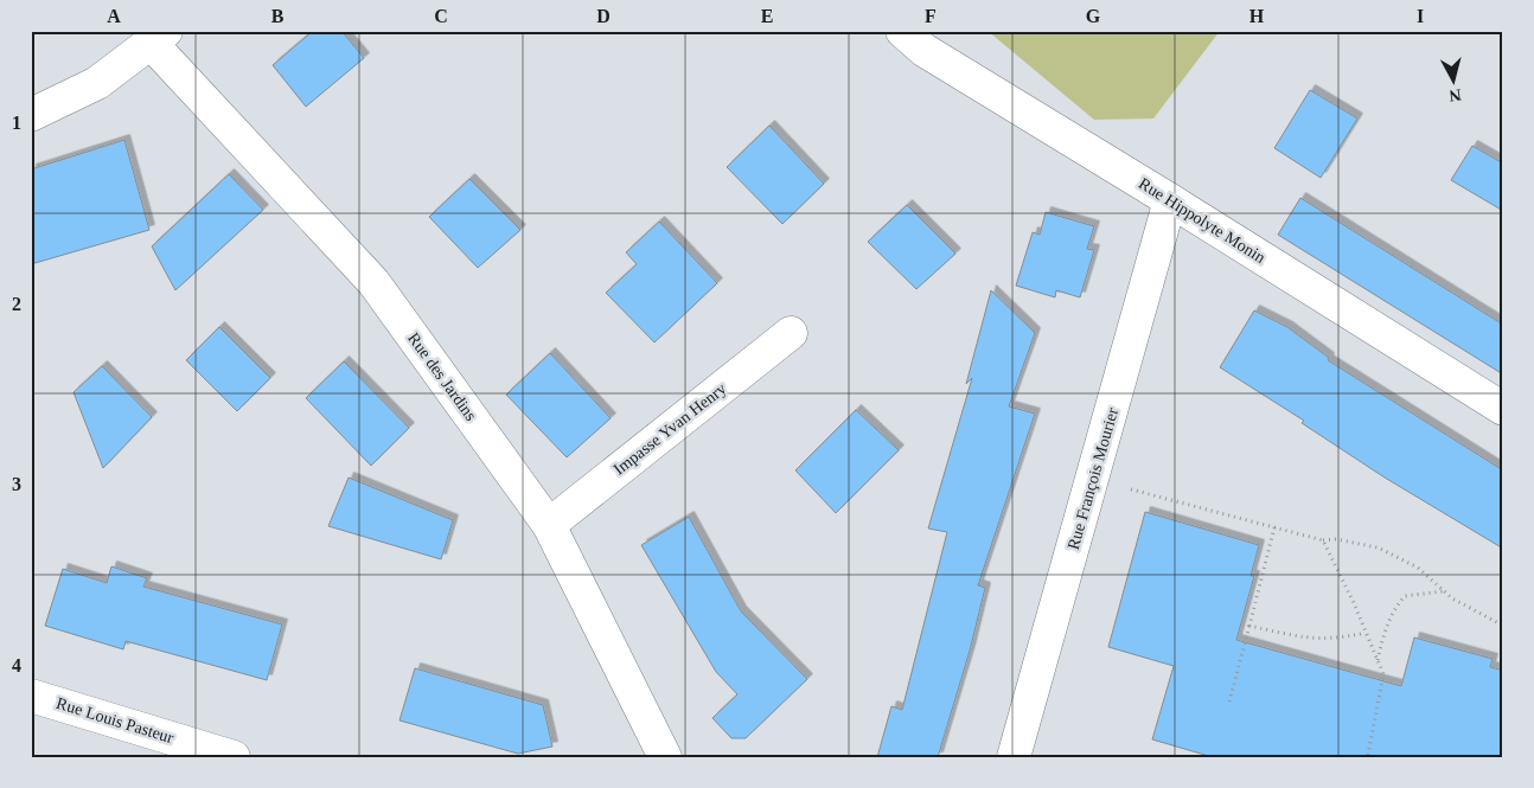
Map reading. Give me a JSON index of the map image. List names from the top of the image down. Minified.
{"streets":{"street":["Rue Hippolyte Monin","Rue des Jardins","Impasse Yvan Henry","Rue François Mourier","Rue Louis Pasteur"]},"crossings":[["Rue Hippolyte Monin","Rue François Mourier"],["Rue des Jardins","Impasse Yvan Henry"]],"north":"bottom","grid":{"columns":["A","B","C","D","E","F","G","H","I"],"rows":["1","2","3","4"]}}
